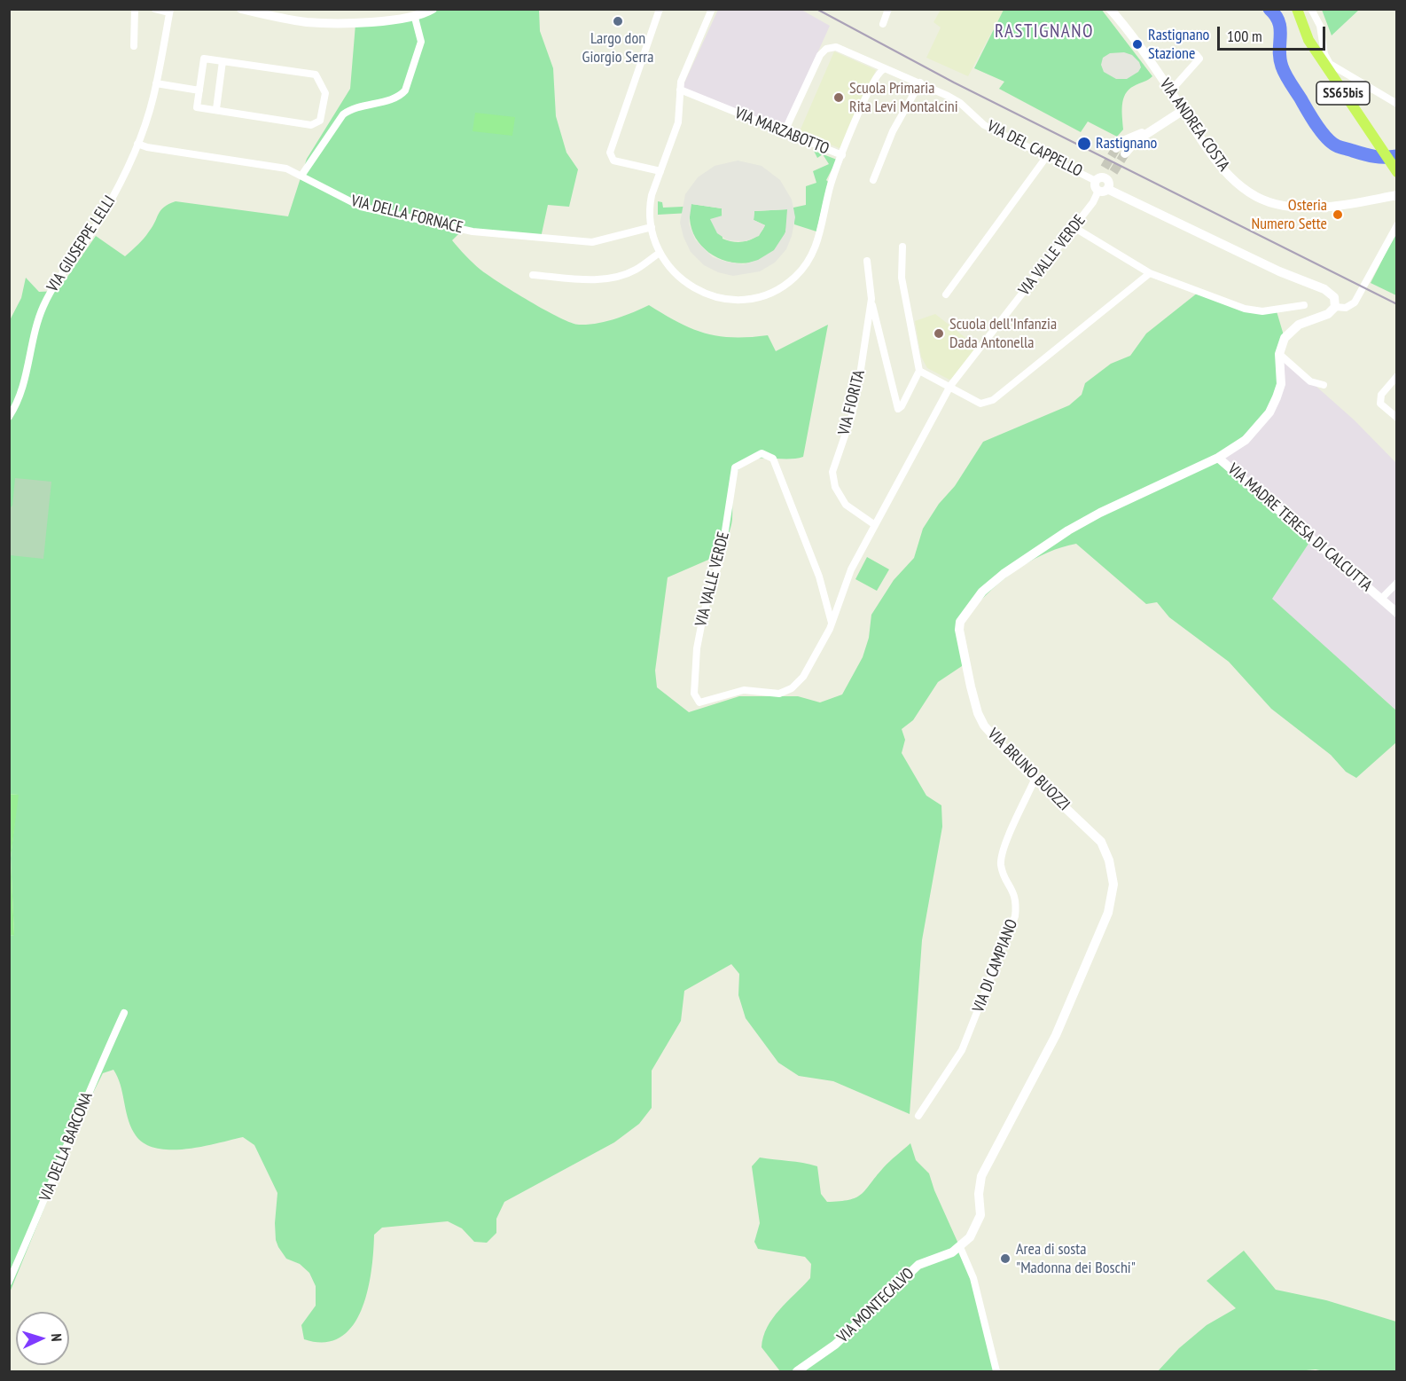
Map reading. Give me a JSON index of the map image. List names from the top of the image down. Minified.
{"streets":{"main road":["SS65bis"],"street":["VIA ANDREA COSTA","VIA MARZABOTTO","VIA DEL CAPPELLO","VIA DELLA FORNACE","VIA GIUSEPPE LELLI","VIA VALLE VERDE","VIA FIORITA","VIA MADRE TERESA DI CALCUTTA","VIA BRUNO BUOZZI","VIA DI CAMPIANO","VIA DELLA BARCONA","VIA MONTECALVO"]},"crossings":[["VIA MARZABOTTO","VIA DEL CAPPELLO"],["VIA MARZABOTTO","VIA DELLA FORNACE"],["VIA DEL CAPPELLO","VIA VALLE VERDE"],["VIA DELLA FORNACE","VIA GIUSEPPE LELLI"],["VIA VALLE VERDE","VIA FIORITA"],["VIA MADRE TERESA DI CALCUTTA","VIA BRUNO BUOZZI"],["VIA BRUNO BUOZZI","VIA DI CAMPIANO"],["VIA BRUNO BUOZZI","VIA MONTECALVO"]],"districts":["RASTIGNANO"],"places":["Largo don Giorgio Serra","Rastignano Stazione","Scuola Primaria Rita Levi Montalcini","Rastignano","Osteria Numero Sette","Scuola dell'Infanzia Dada Antonella","Area di sosta \"Madonna dei Boschi\""],"scale_bar":"100 m","north":"right"}
